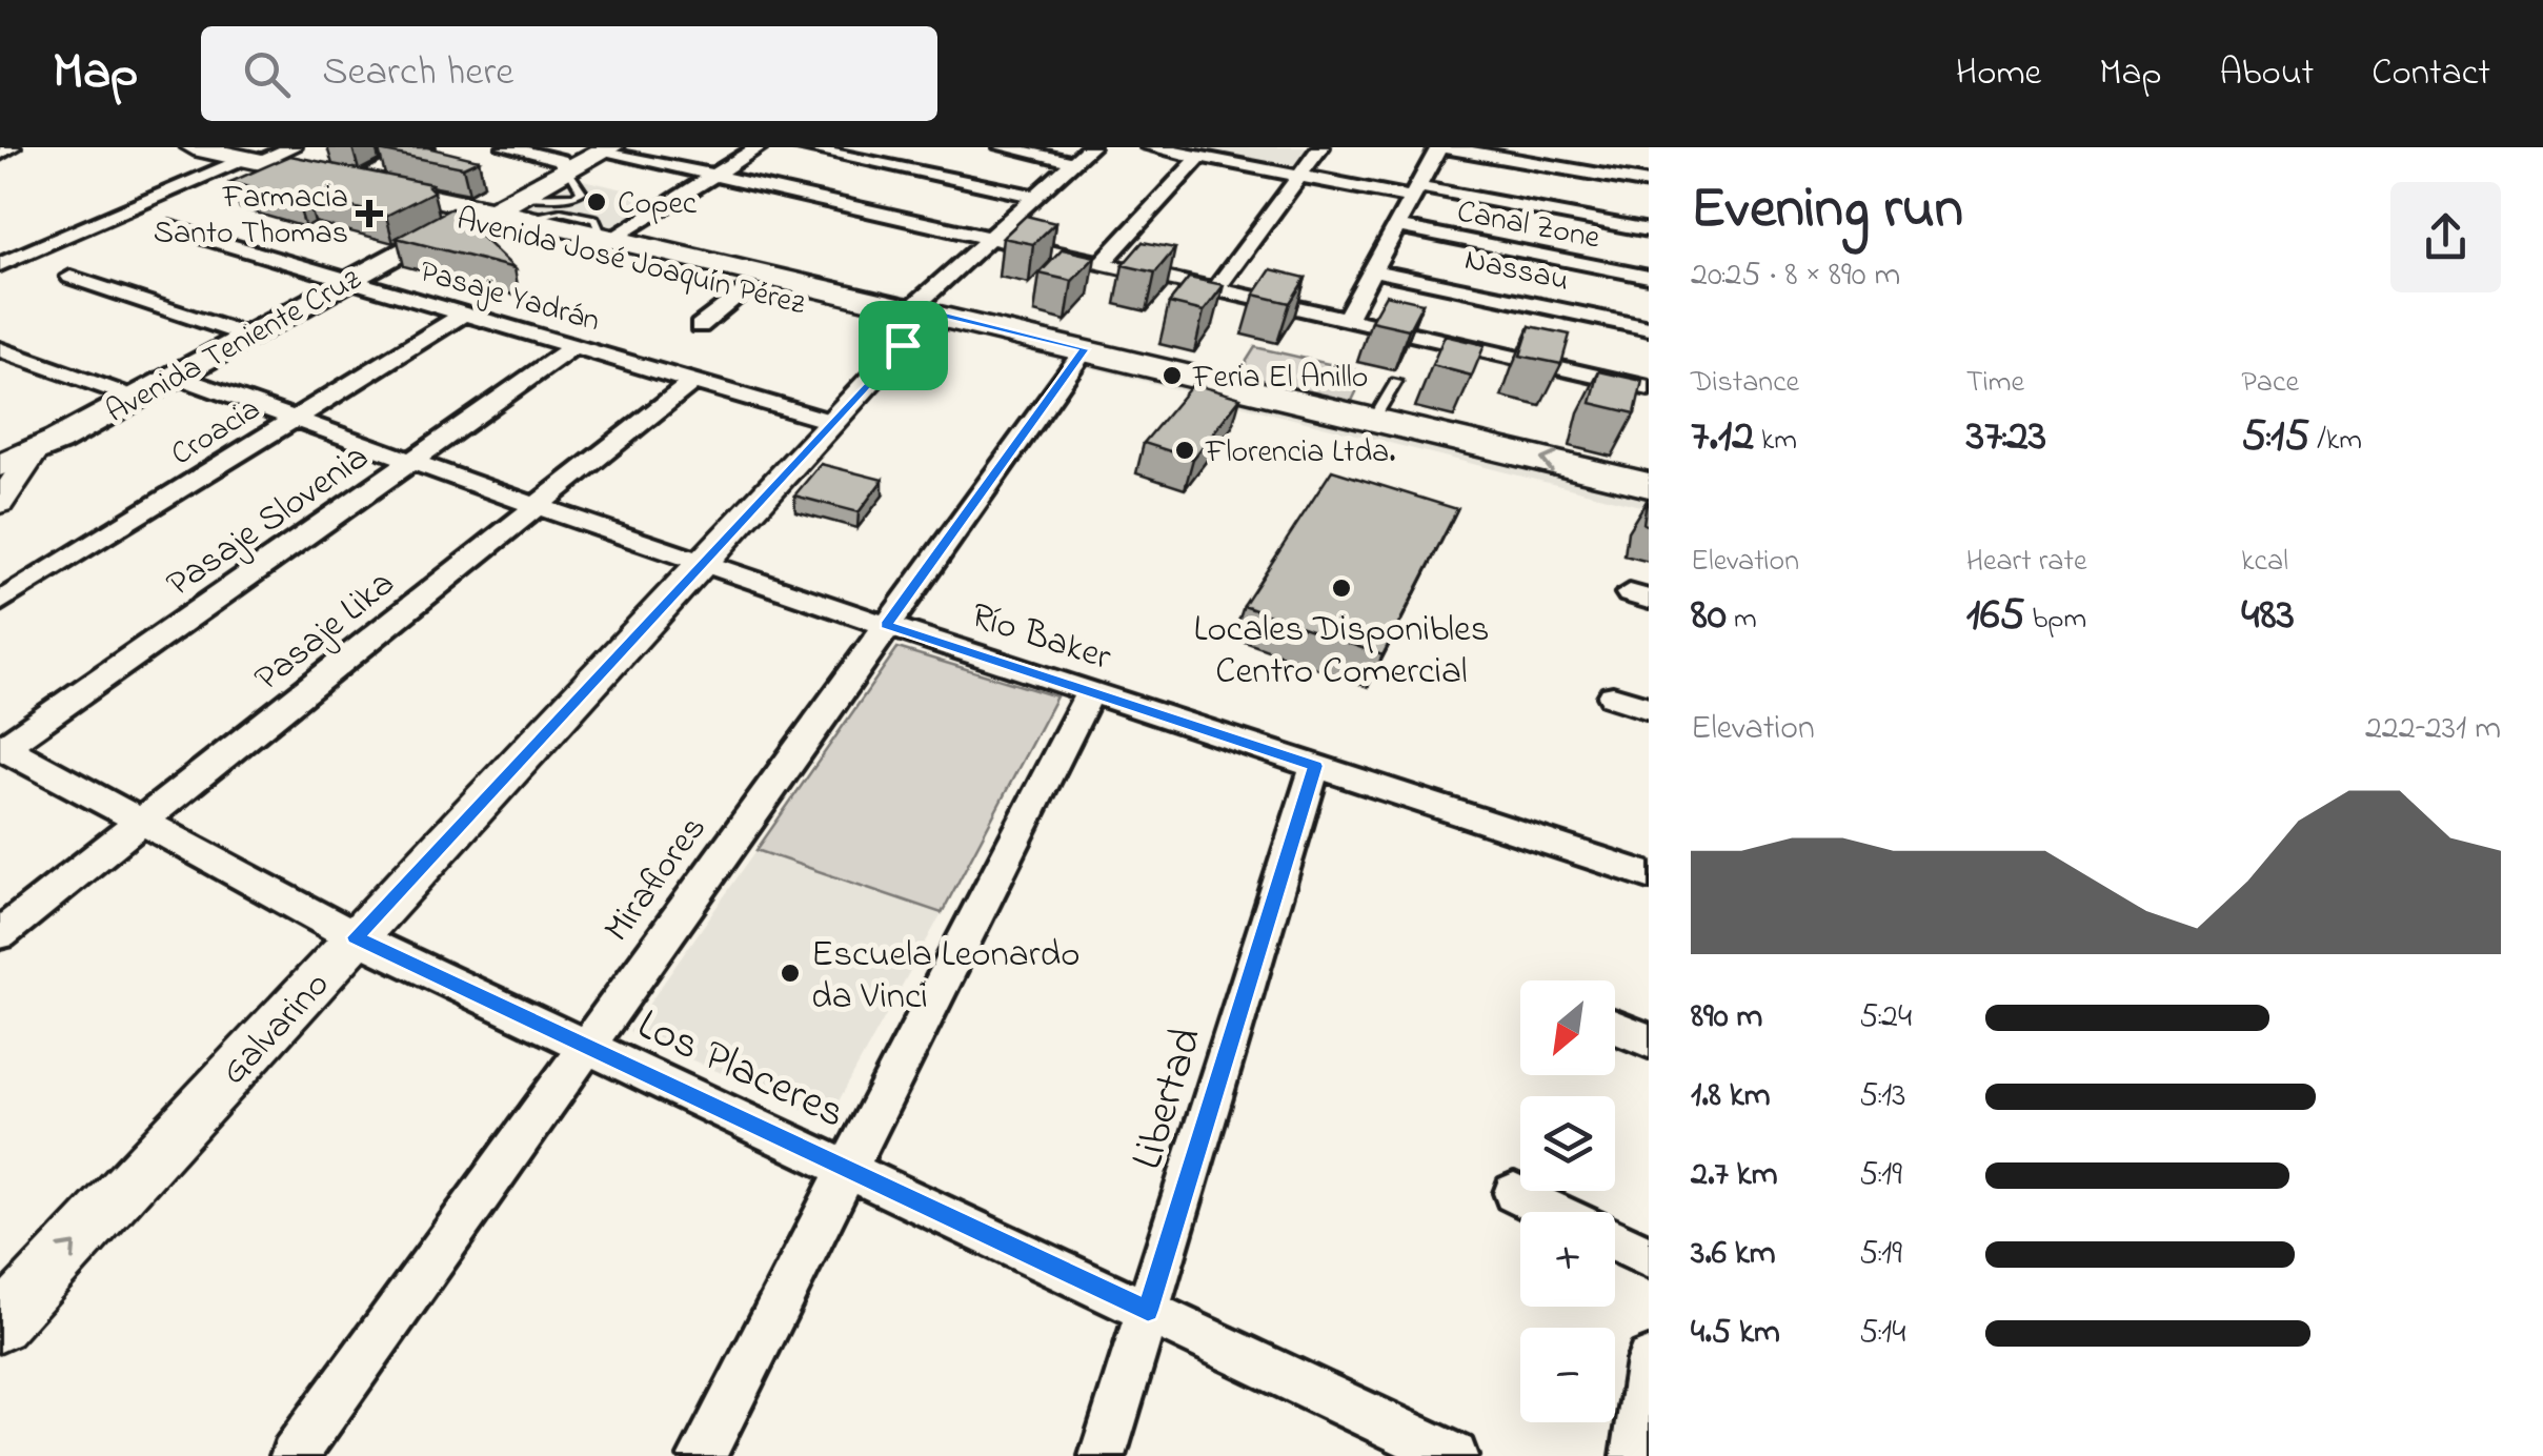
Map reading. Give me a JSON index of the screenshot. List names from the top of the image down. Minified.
{"streets":{"main road":["Avenida José Joaquín Pérez","Avenida Teniente Cruz"],"street":["Canal Zone","Nassau","Pasaje Yadrán","Croacia","Pasaje Slovenia","Pasaje Lika","Río Baker","Miraflores","Galvarino","Los Placeres","Libertad"]},"crossings":[["Avenida José Joaquín Pérez","Avenida Teniente Cruz"],["Avenida José Joaquín Pérez","Miraflores"],["Avenida José Joaquín Pérez","Galvarino"],["Pasaje Yadrán","Avenida Teniente Cruz"],["Pasaje Yadrán","Croacia"],["Pasaje Yadrán","Pasaje Slovenia"],["Pasaje Yadrán","Pasaje Lika"],["Pasaje Yadrán","Galvarino"],["Avenida Teniente Cruz","Río Baker"],["Croacia","Río Baker"],["Pasaje Slovenia","Río Baker"],["Pasaje Slovenia","Los Placeres"],["Pasaje Lika","Río Baker"],["Pasaje Lika","Los Placeres"],["Río Baker","Miraflores"],["Río Baker","Galvarino"],["Río Baker","Libertad"],["Miraflores","Los Placeres"],["Galvarino","Los Placeres"],["Los Placeres","Libertad"]],"one_way":["Galvarino"],"places":{"other":["Copec","Feria El Anillo","Florencia Ltda.","Locales Disponibles Centro Comercial","Escuela Leonardo da Vinci"],"health":["Farmacia Santo Thomas"]},"north":"bottom left","page":{"header":"Map","search":"Search here","nav":["Home","Map","About","Contact"],"heading":["Evening run","20:25 · 8 × 890 m"],"stats":[["Distance","7.12 km"],["Time","37:23"],["Pace","5:15 /km"],["Elevation","80 m"],["Heart rate","165 bpm"],["kcal","483"]],"chart":["Elevation","222–231 m"],"list":[{"name":"890 m","note":"5:24"},{"name":"1.8 km","note":"5:13"},{"name":"2.7 km","note":"5:19"},{"name":"3.6 km","note":"5:19"},{"name":"4.5 km","note":"5:14"}],"map_buttons":["+","−"]}}
